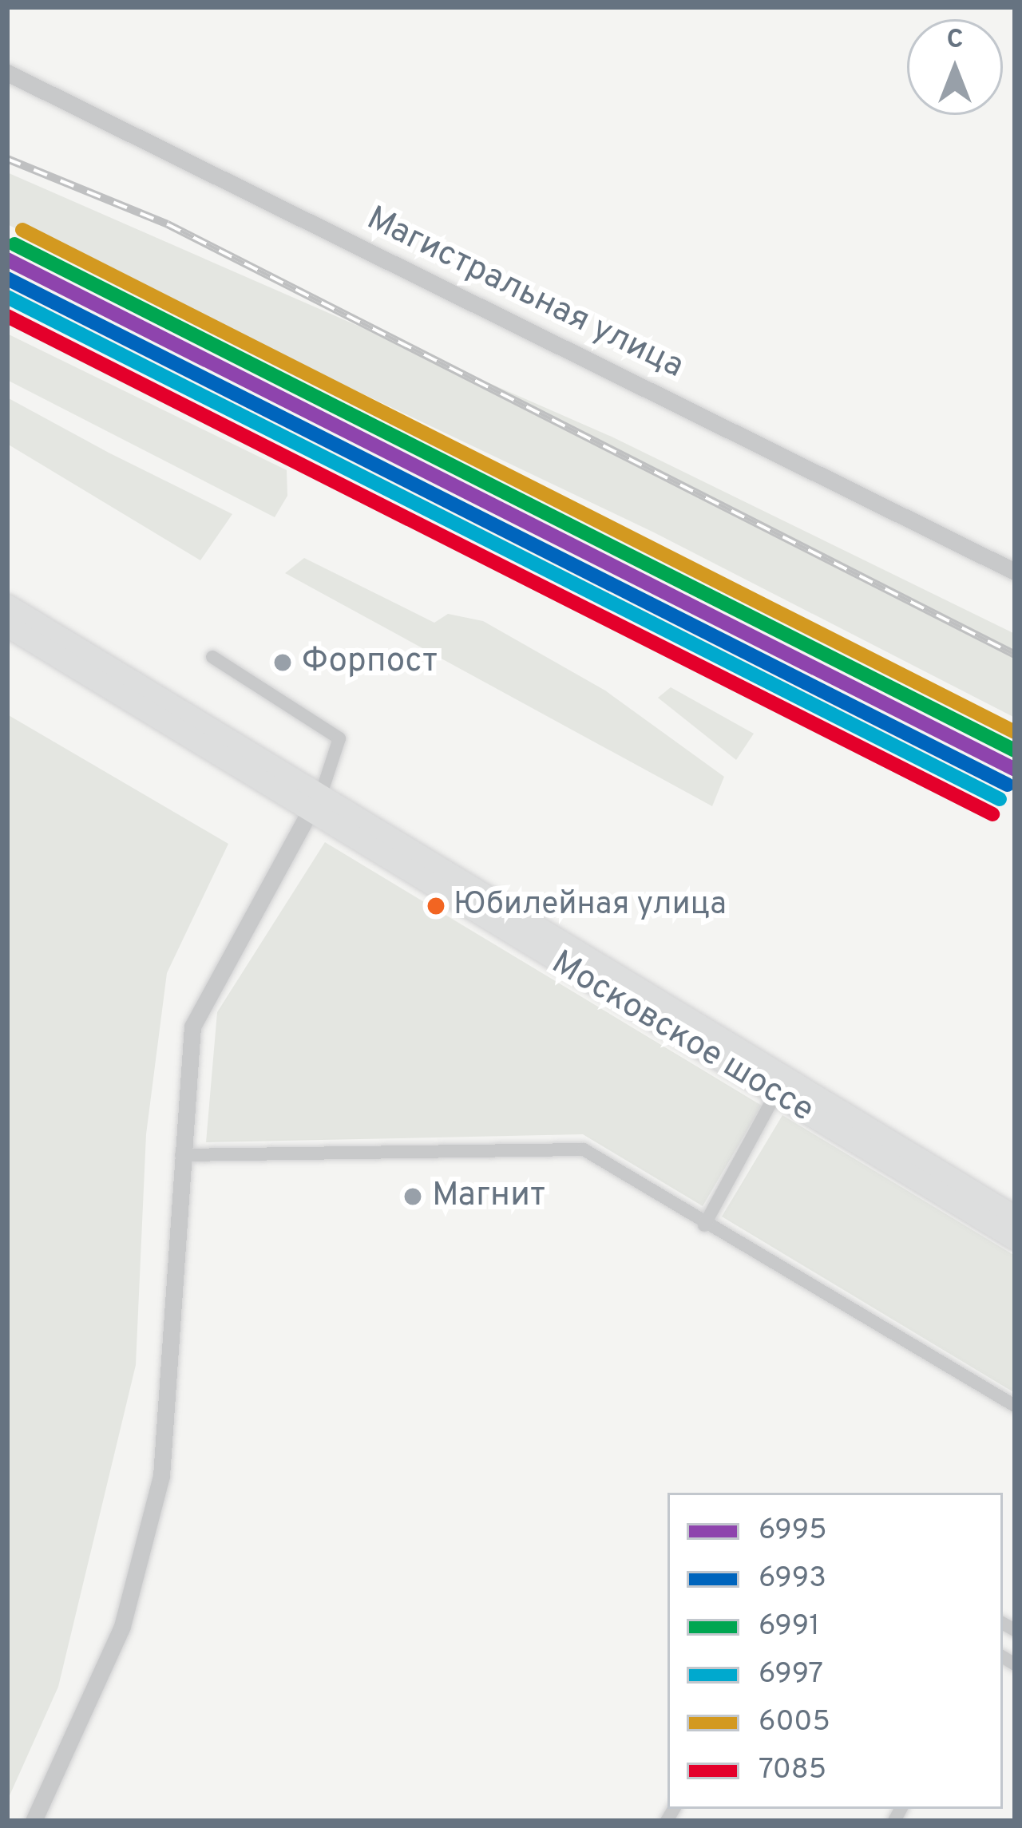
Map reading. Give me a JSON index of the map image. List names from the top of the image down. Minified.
{"streets":{"main road":["Московское шоссе"],"street":["Магистральная улица"]},"places":["Форпост","Юбилейная улица","Магнит"],"lines":["transit line 6005","transit line 6991","transit line 6995","transit line 6993","transit line 6997","transit line 7085"],"legend":["6995","6993","6991","6997","6005","7085"],"north":"top"}
